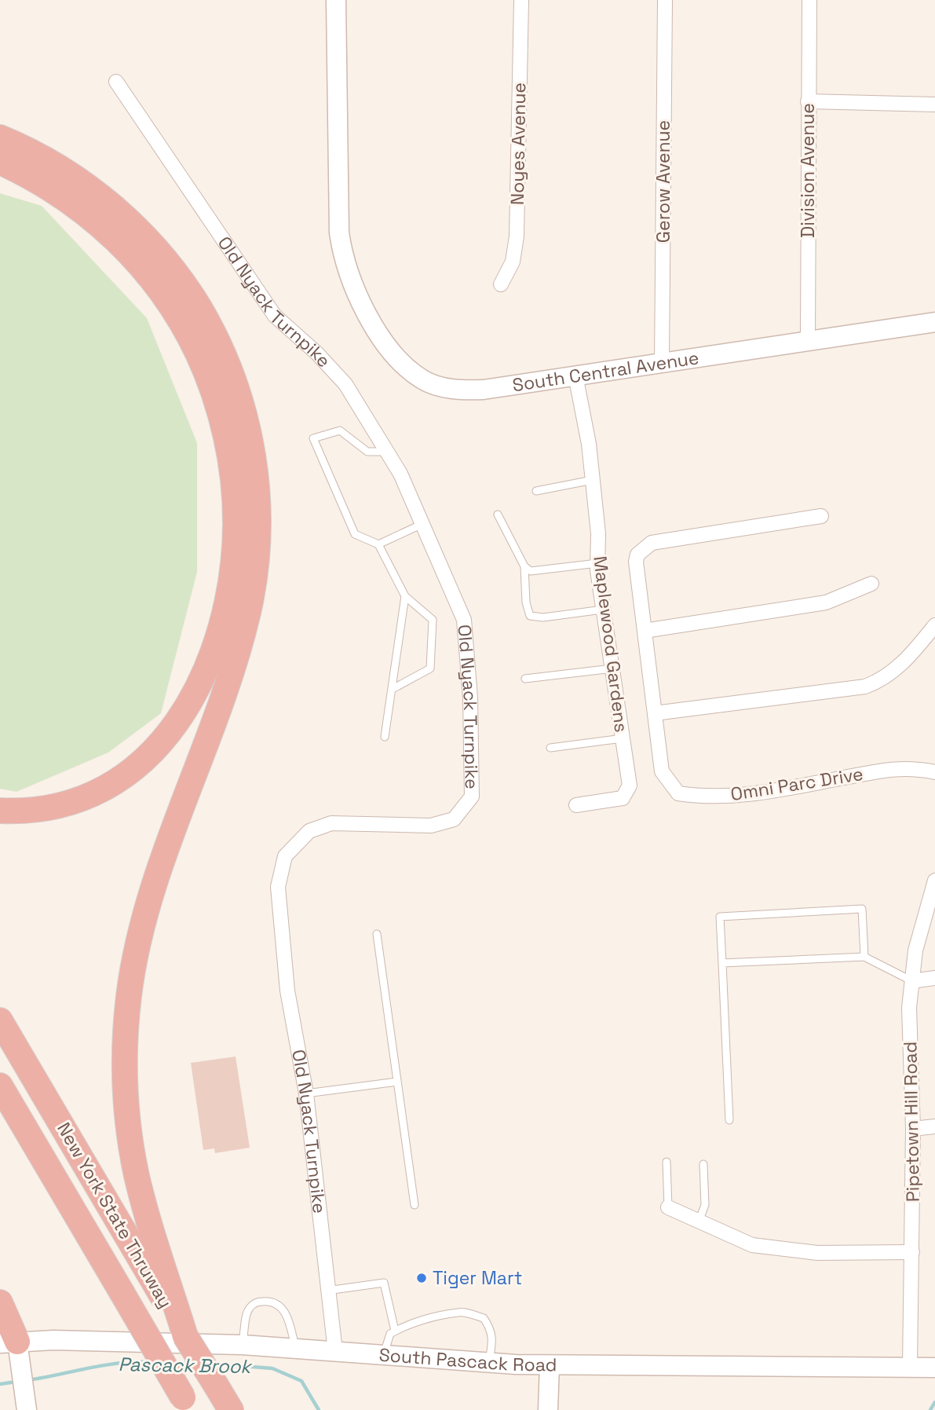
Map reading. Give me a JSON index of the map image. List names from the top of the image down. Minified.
{"streets":{"highway":["New York State Thruway"],"street":["Noyes Avenue","Division Avenue","Gerow Avenue","Old Nyack Turnpike","South Central Avenue","Maplewood Gardens","Omni Parc Drive","Pipetown Hill Road","South Pascack Road"]},"crossings":[["Division Avenue","South Central Avenue"],["Gerow Avenue","South Central Avenue"],["Old Nyack Turnpike","South Pascack Road"],["South Central Avenue","Maplewood Gardens"],["Pipetown Hill Road","South Pascack Road"]],"water":["Pascack Brook"],"places":["Tiger Mart"]}
